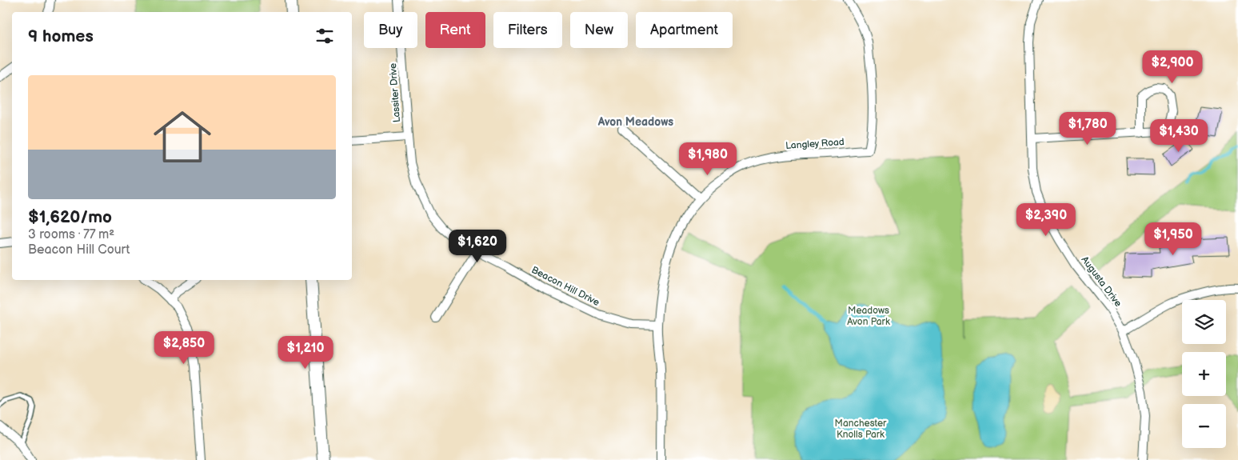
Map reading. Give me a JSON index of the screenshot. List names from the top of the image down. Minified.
{"streets":{"street":["Lassiter Drive","Langley Road","Augusta Drive","Beacon Hill Drive"]},"crossings":[["Lassiter Drive","Beacon Hill Drive"],["Langley Road","Beacon Hill Drive"]],"districts":["Avon Meadows"],"parks":["Meadows Avon Park","Manchester Knolls Park"],"page":{"chip":["Buy","Rent","Filters","New","Apartment"],"heading":"9 homes","price":["$2,900","$1,780","$1,430","$1,980","$2,390","$1,950","$1,620","$2,850","$1,210"],"list":[{"name":"$1,620/mo","note":"3 rooms · 77 m² · Beacon Hill Court"}],"map_buttons":["+","−"]}}
